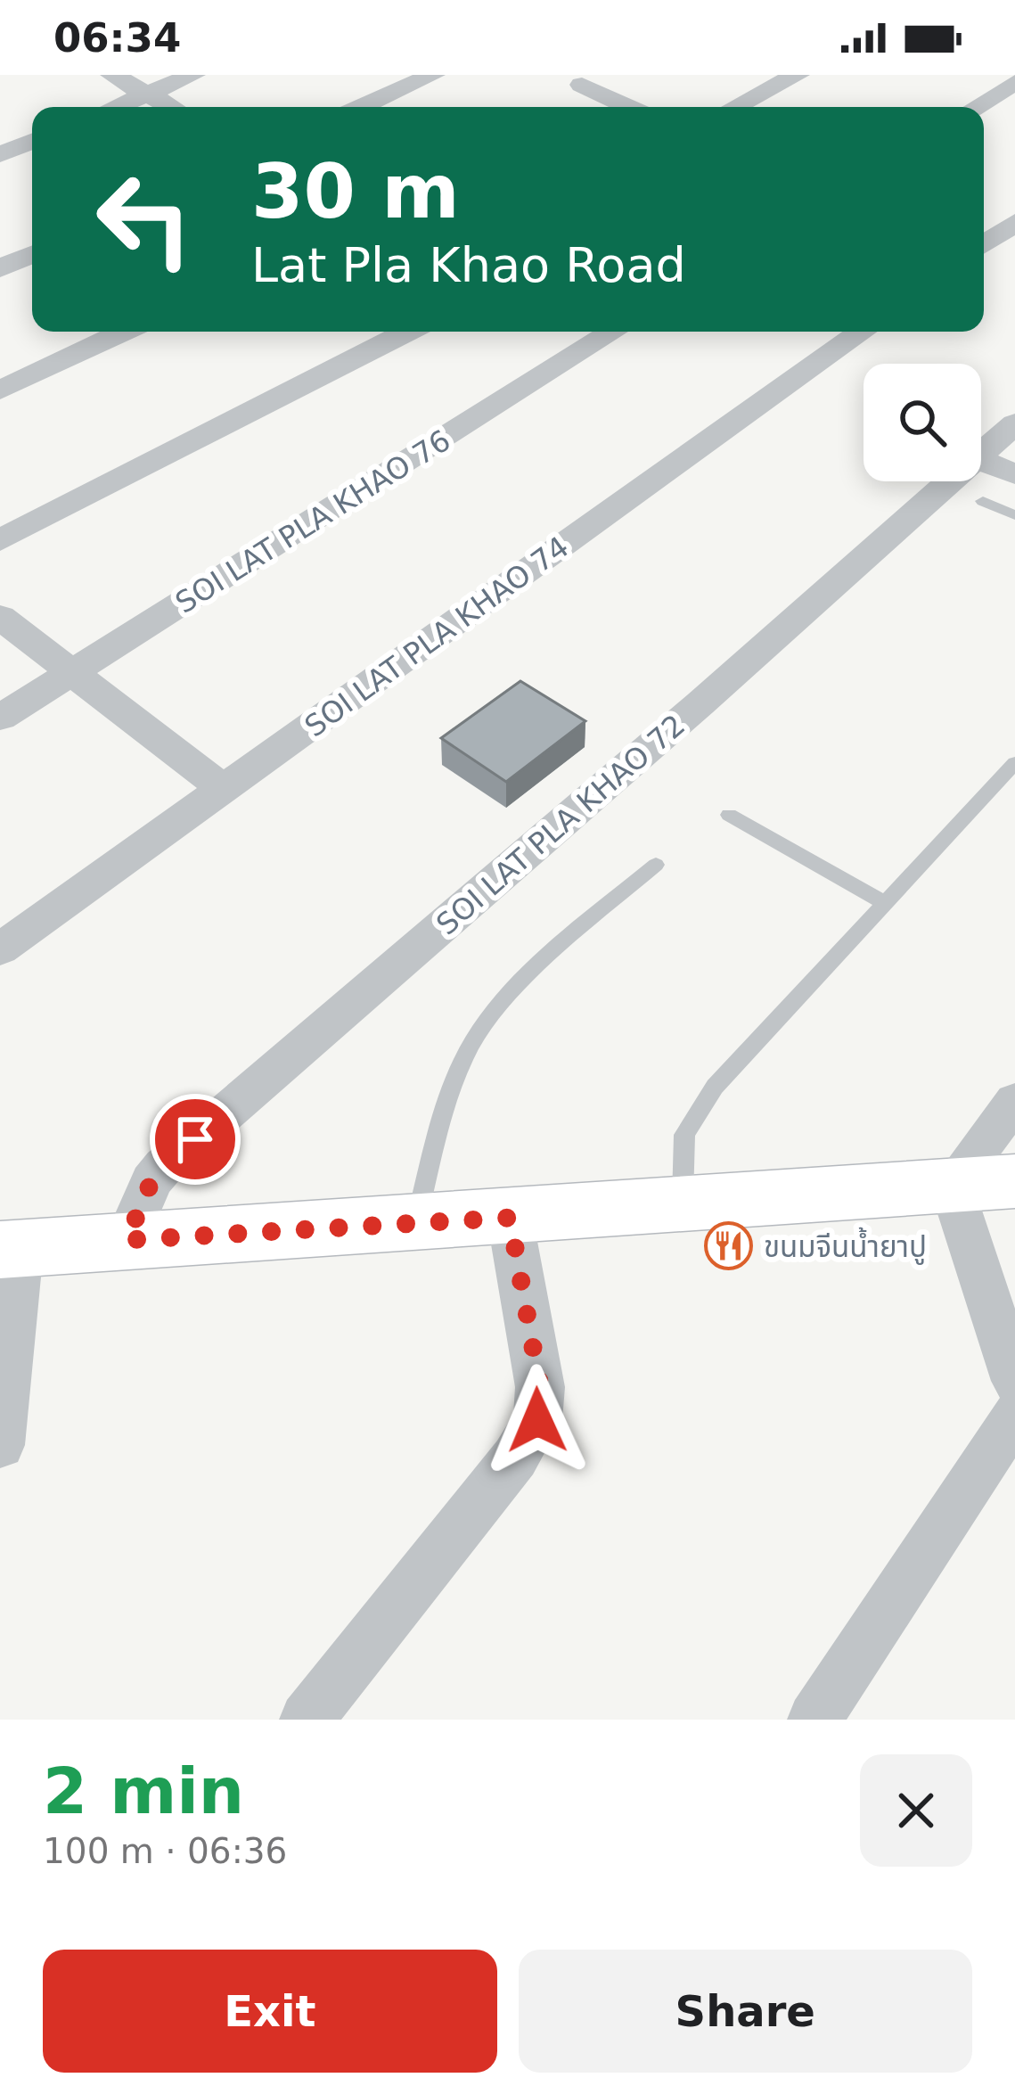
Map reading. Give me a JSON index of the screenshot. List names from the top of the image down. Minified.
{"streets":{"street":["SOI LAT PLA KHAO 76","SOI LAT PLA KHAO 74","SOI LAT PLA KHAO 72"]},"places":{"restaurant":["ขนมจีนน้ำยาปู"]},"page":{"status":"06:34","turn":["30 m","Lat Pla Khao Road"],"heading":["2 min","100 m · 06:36"],"buttons":["Exit","Share"]}}
